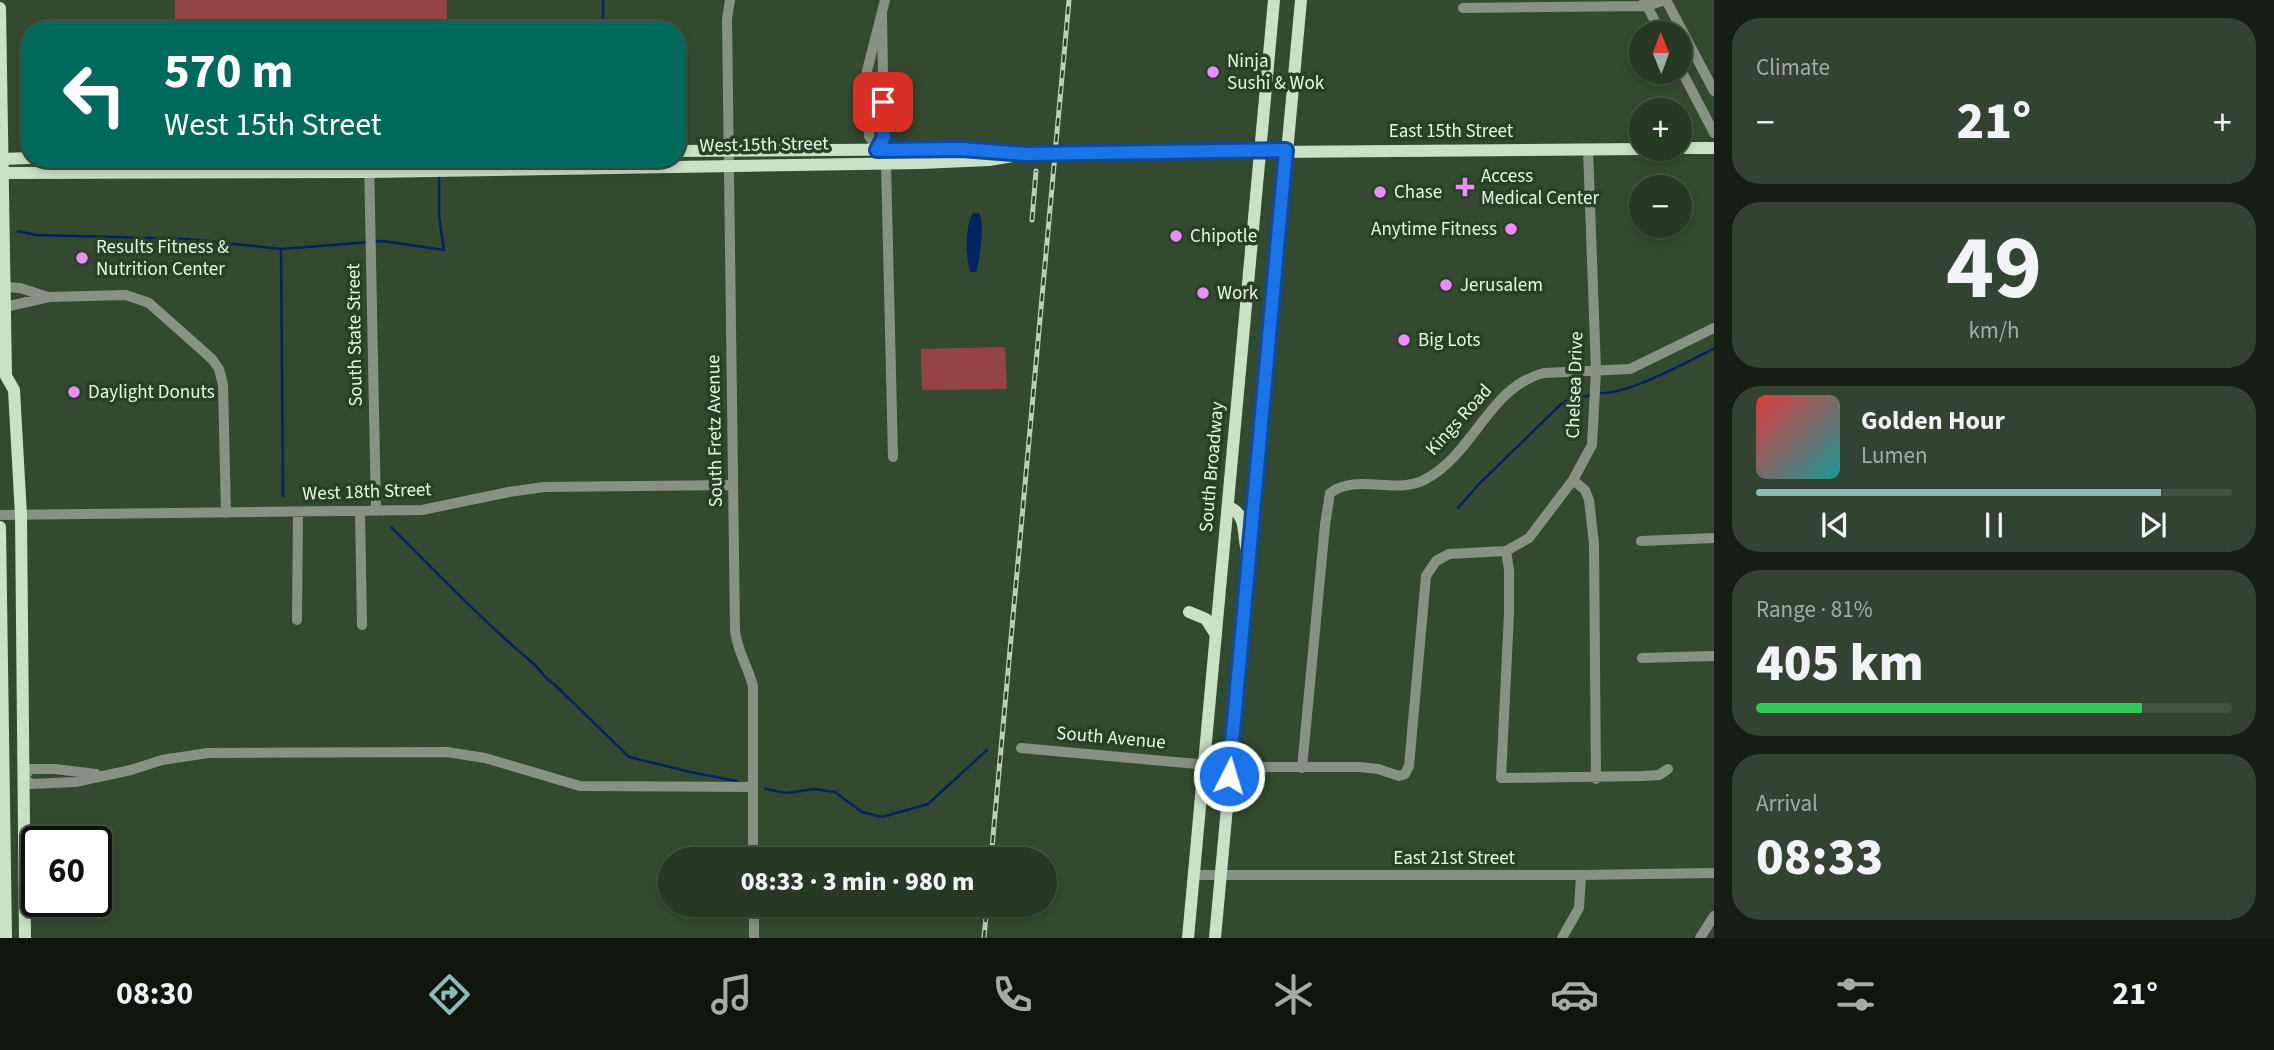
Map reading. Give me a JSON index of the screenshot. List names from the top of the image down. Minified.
{"streets":{"main road":["East 15th Street","West 15th Street","South Broadway"],"street":["South State Street","Chelsea Drive","Kings Road","South Fretz Avenue","West 18th Street","South Avenue","East 21st Street"]},"crossings":[["East 15th Street","West 15th Street"],["East 15th Street","Chelsea Drive"],["East 15th Street","South Broadway"],["West 15th Street","South Fretz Avenue"],["West 15th Street","South Broadway"],["South State Street","West 18th Street"],["Chelsea Drive","Kings Road"],["Chelsea Drive","South Avenue"],["Kings Road","South Avenue"],["South Fretz Avenue","West 18th Street"],["South Broadway","South Avenue"],["South Broadway","East 21st Street"]],"places":{"other":["Ninja Sushi & Wok","Chase","Anytime Fitness","Chipotle","Results Fitness & Nutrition Center","Jerusalem","Work","Big Lots","Daylight Donuts"],"health":["Access Medical Center"]},"north":"top","page":{"tile":["Climate",["49","km/h"],["Range · 81%","405 km"],["Arrival","08:33"]],"map_buttons":["+","−"],"turn":["570 m","West 15th Street"],"heat":["−","21°","+"],"song":["Golden Hour","Lumen"],"limit":"60","trip":"08:33 · 3 min · 980 m","tabs":["08:30","21°"]}}
